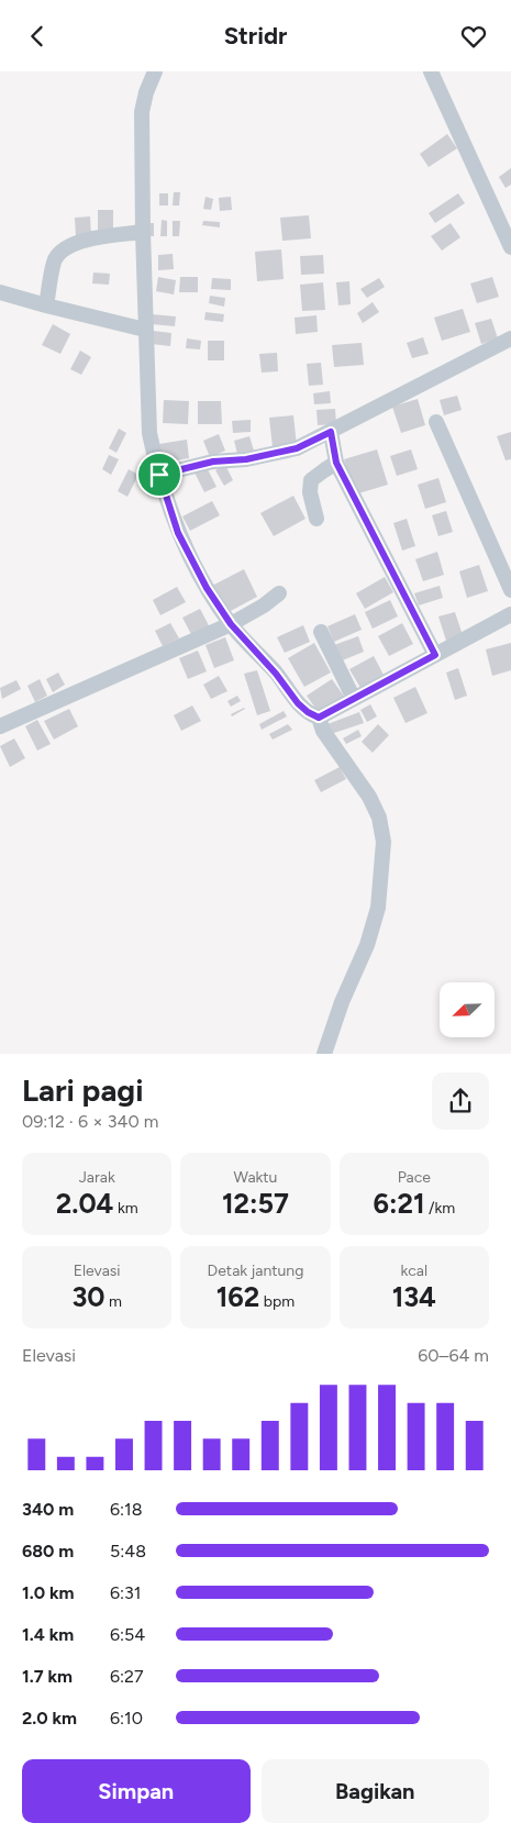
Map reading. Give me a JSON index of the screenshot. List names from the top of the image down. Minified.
{"north":"bottom left","page":{"header":"Stridr","heading":["Lari pagi","09:12 · 6 × 340 m"],"stats":[["Jarak","2.04 km"],["Waktu","12:57"],["Pace","6:21 /km"],["Elevasi","30 m"],["Detak jantung","162 bpm"],["kcal","134"]],"chart":["Elevasi","60–64 m"],"list":[{"name":"340 m","note":"6:18"},{"name":"680 m","note":"5:48"},{"name":"1.0 km","note":"6:31"},{"name":"1.4 km","note":"6:54"},{"name":"1.7 km","note":"6:27"},{"name":"2.0 km","note":"6:10"}],"buttons":["Simpan","Bagikan"]}}
